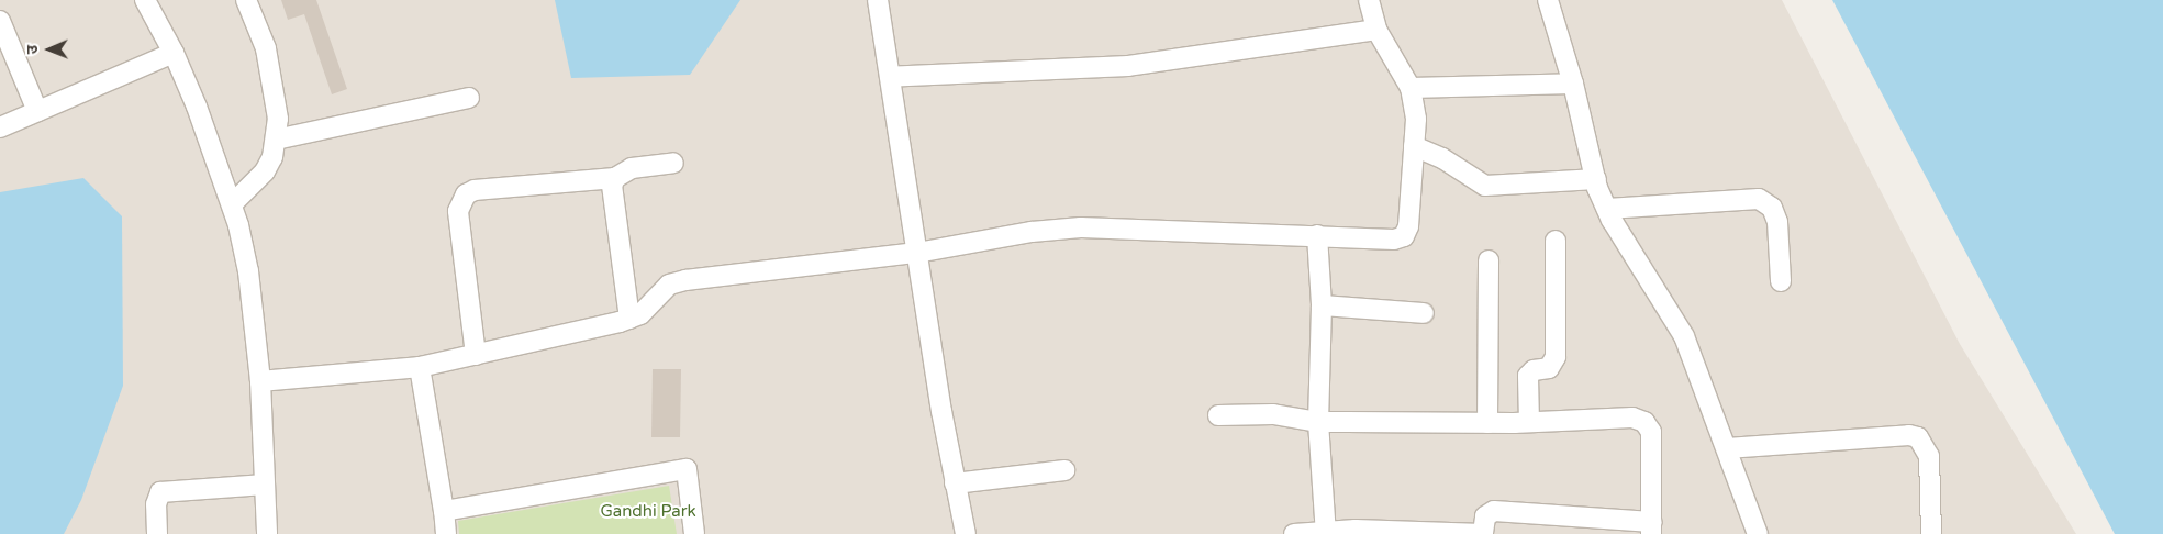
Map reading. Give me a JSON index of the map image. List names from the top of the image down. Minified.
{"parks":["Gandhi Park"],"north":"left"}
